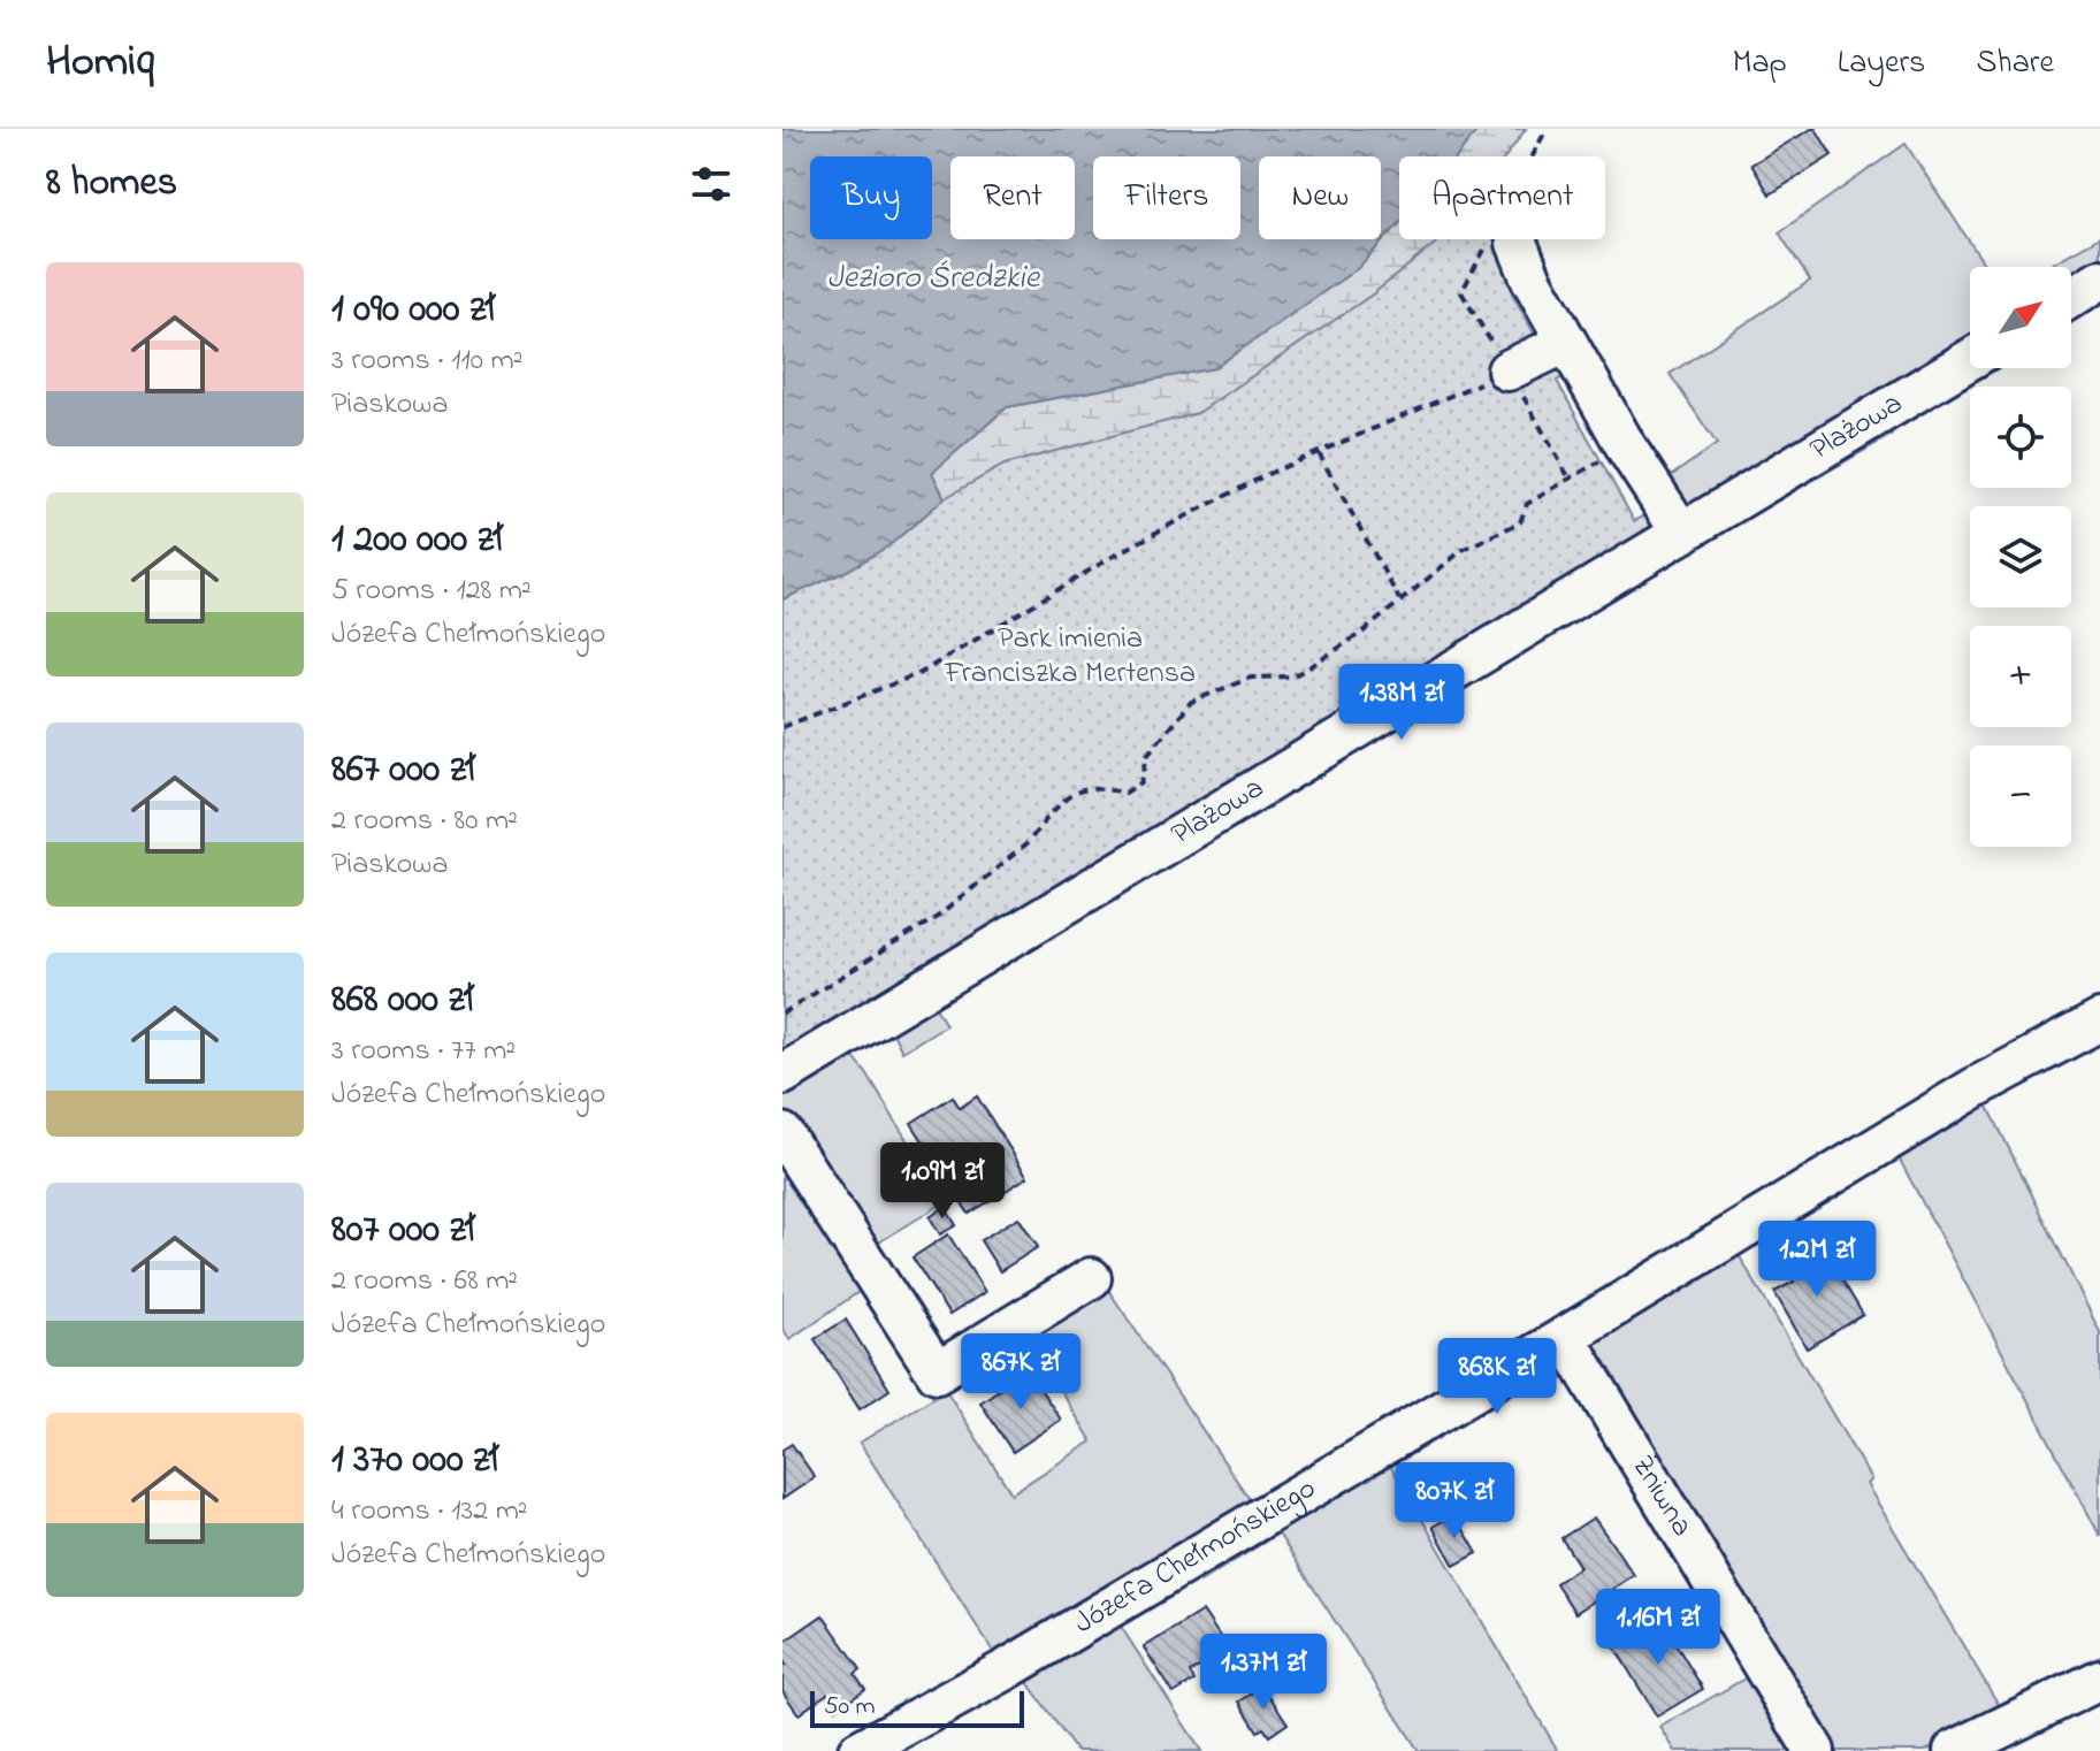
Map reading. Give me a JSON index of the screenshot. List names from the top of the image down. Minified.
{"streets":{"street":["Plażowa","Żniwna","Józefa Chełmońskiego"]},"crossings":[["Żniwna","Józefa Chełmońskiego"]],"water":["Jezioro Średzkie"],"parks":["Park imienia Franciszka Mertensa"],"scale_bar":"50 m","north":"top right","page":{"header":"Homiq","nav":["Map","Layers","Share"],"heading":"8 homes","chip":["Buy","Rent","Filters","New","Apartment"],"list":[{"name":"1 090 000 zł","note":"3 rooms · 110 m² · Piaskowa"},{"name":"1 200 000 zł","note":"5 rooms · 128 m² · Józefa Chełmońskiego"},{"name":"867 000 zł","note":"2 rooms · 80 m² · Piaskowa"},{"name":"868 000 zł","note":"3 rooms · 77 m² · Józefa Chełmońskiego"},{"name":"807 000 zł","note":"2 rooms · 68 m² · Józefa Chełmońskiego"},{"name":"1 370 000 zł","note":"4 rooms · 132 m² · Józefa Chełmońskiego"}],"map_buttons":["+","−"],"price":["1.38M zł","1.09M zł","1.2M zł","867K zł","868K zł","807K zł","1.16M zł","1.37M zł"],"scale":"50 m"}}
